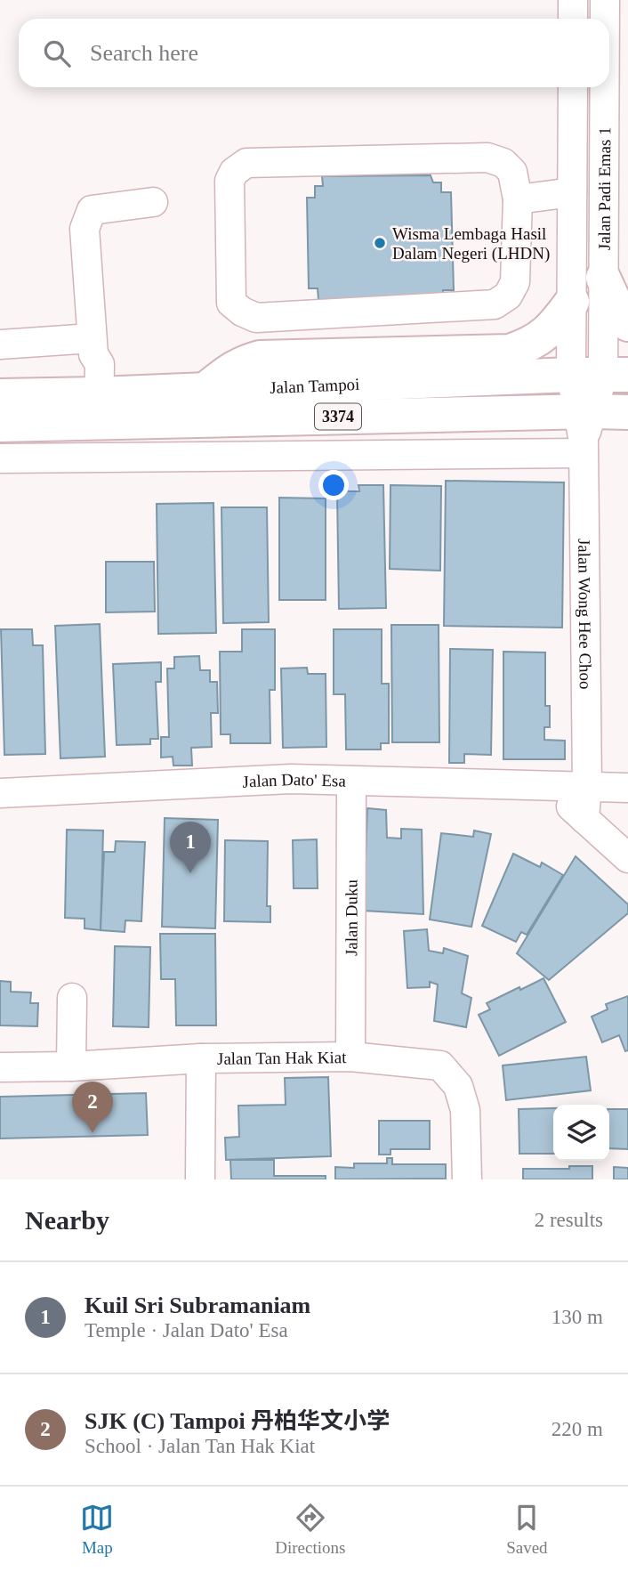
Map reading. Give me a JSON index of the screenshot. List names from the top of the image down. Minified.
{"streets":{"main road":["Jalan Tampoi","3374"],"street":["Jalan Padi Emas 1","Jalan Wong Hee Choo","Jalan Dato' Esa","Jalan Duku","Jalan Tan Hak Kiat"]},"crossings":[["Jalan Padi Emas 1","Jalan Tampoi"],["Jalan Padi Emas 1","Jalan Wong Hee Choo"],["Jalan Tampoi","Jalan Wong Hee Choo"],["Jalan Wong Hee Choo","Jalan Dato' Esa"],["Jalan Dato' Esa","Jalan Duku"],["Jalan Duku","Jalan Tan Hak Kiat"]],"places":["Wisma Lembaga Hasil Dalam Negeri (LHDN)"],"page":{"search":"Search here","pins":["1","2"],"heading":["Nearby","2 results"],"list":[{"mark":"1","name":"Kuil Sri Subramaniam","note":"Temple · Jalan Dato' Esa","value":"130 m"},{"mark":"2","name":"SJK (C) Tampoi 丹柏华文小学","note":"School · Jalan Tan Hak Kiat","value":"220 m"}],"nav":["Map","Directions","Saved"]}}
